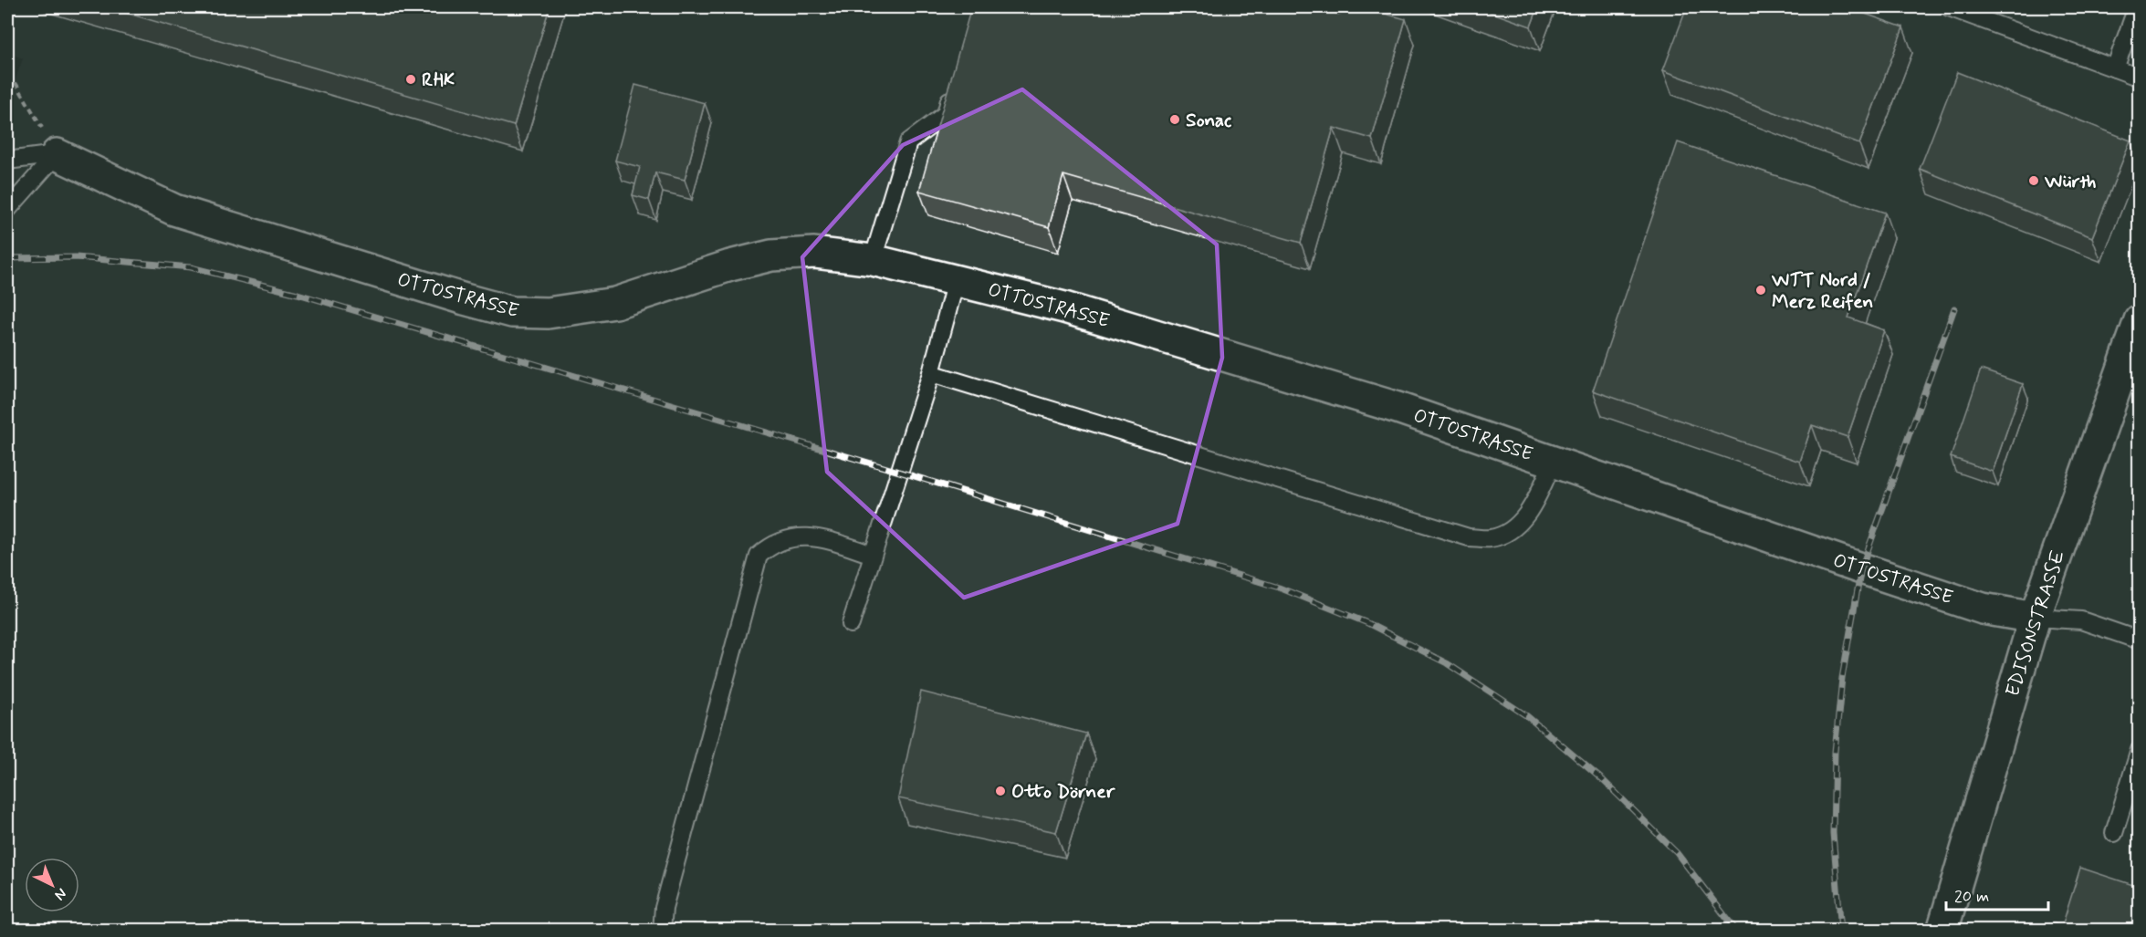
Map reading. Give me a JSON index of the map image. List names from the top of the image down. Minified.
{"streets":{"street":["OTTOSTRASSE","EDISONSTRASSE"]},"crossings":[["OTTOSTRASSE","EDISONSTRASSE"]],"places":["RHK","Sonac","Würth","WTT Nord / Merz Reifen","Otto Dörner"],"scale_bar":"20 m","north":"bottom right"}
